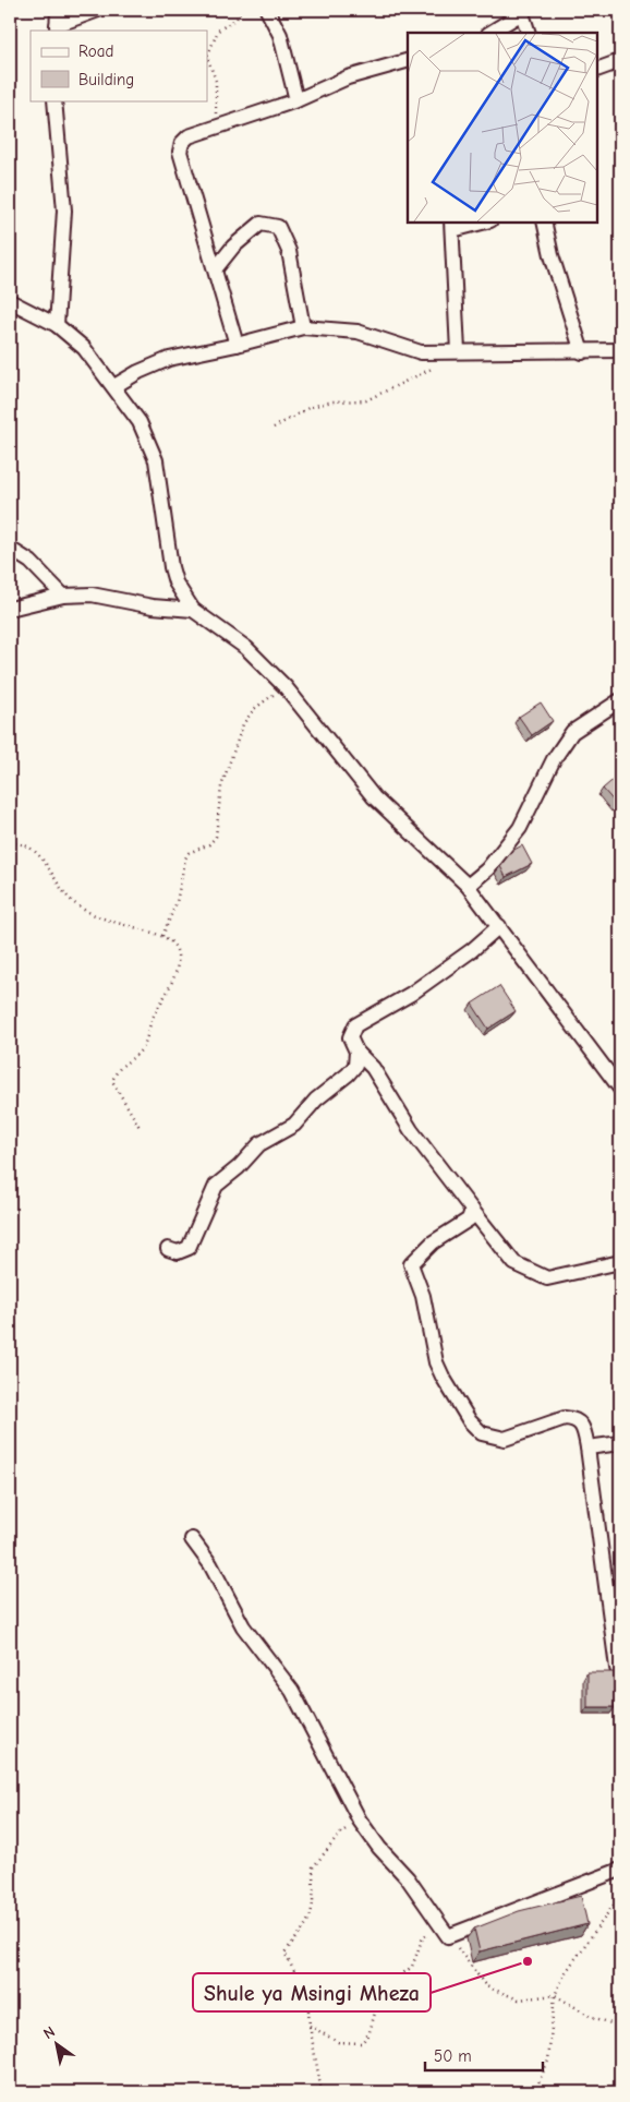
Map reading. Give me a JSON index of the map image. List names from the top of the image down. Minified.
{"places":["Shule ya Msingi Mheza"],"legend":["Road","Building"],"scale_bar":"50 m","north":"top left"}
